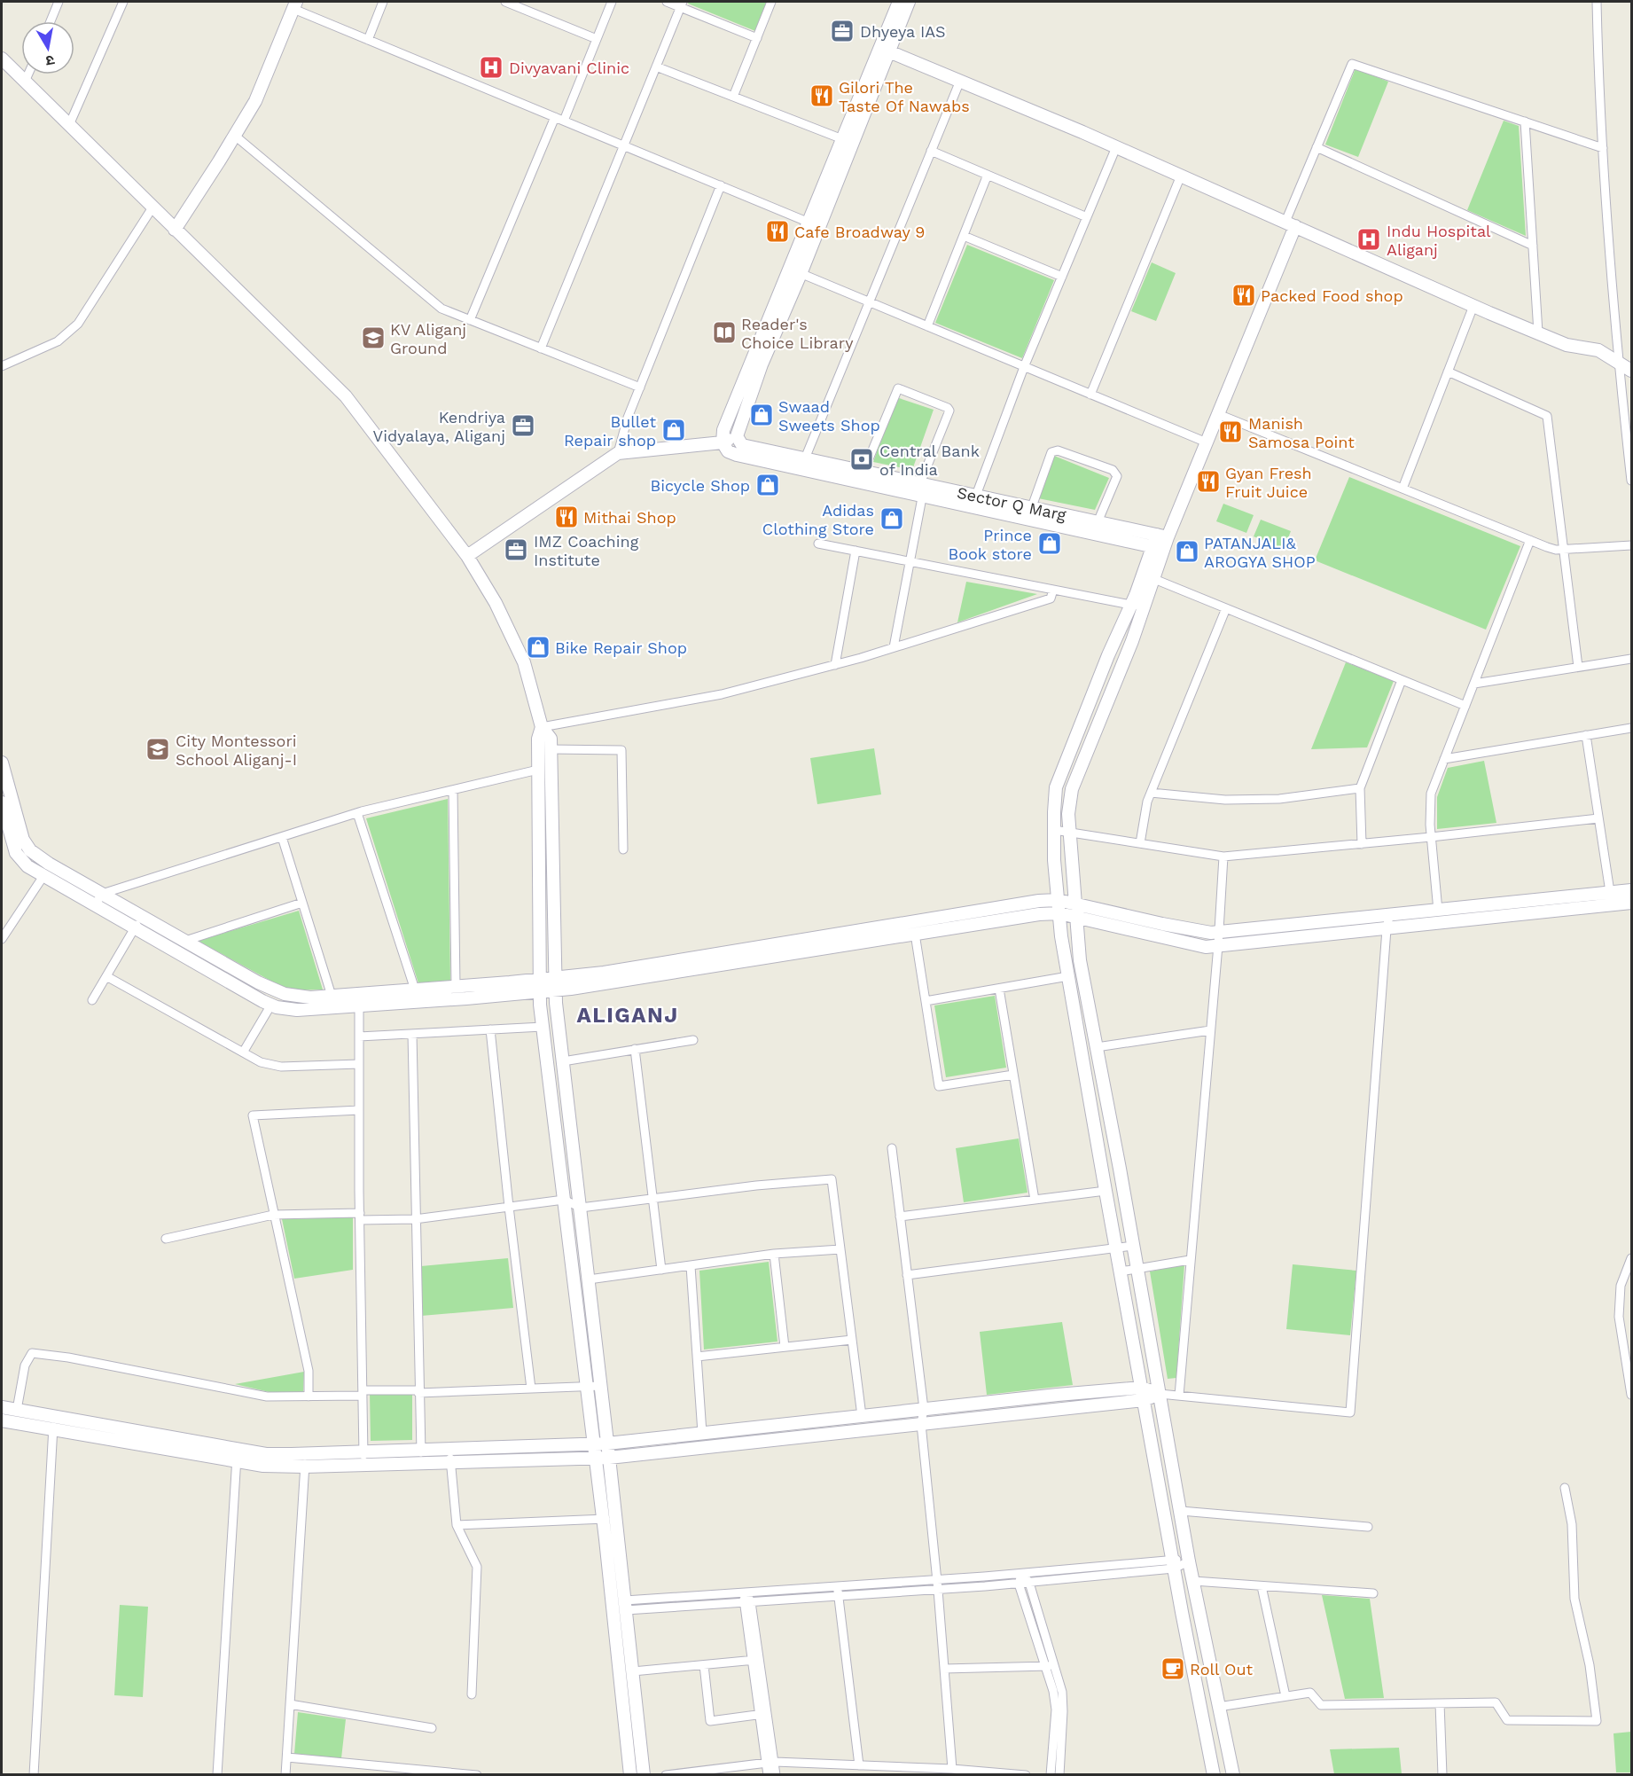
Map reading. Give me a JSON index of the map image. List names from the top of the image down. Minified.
{"streets":{"street":["Sector Q Marg"]},"districts":["ALIGANJ"],"places":{"office":["Dhyeya IAS","Kendriya Vidyalaya, Aliganj","IMZ Coaching Institute"],"hospital":["Divyavani Clinic","Indu Hospital Aliganj"],"restaurant":["Gilori The Taste Of Nawabs","Cafe Broadway 9","Packed Food shop","Manish Samosa Point","Gyan Fresh Fruit Juice","Mithai Shop"],"library":["Reader's Choice Library"],"school or university":["KV Aliganj Ground","City Montessori School Aliganj-I"],"shop":["Swaad Sweets Shop","Bullet Repair shop","Bicycle Shop","Adidas Clothing Store","Prince Book store","PATANJALI& AROGYA SHOP","Bike Repair Shop"],"bank":["Central Bank of India"],"cafe":["Roll Out"]},"north":"bottom"}
